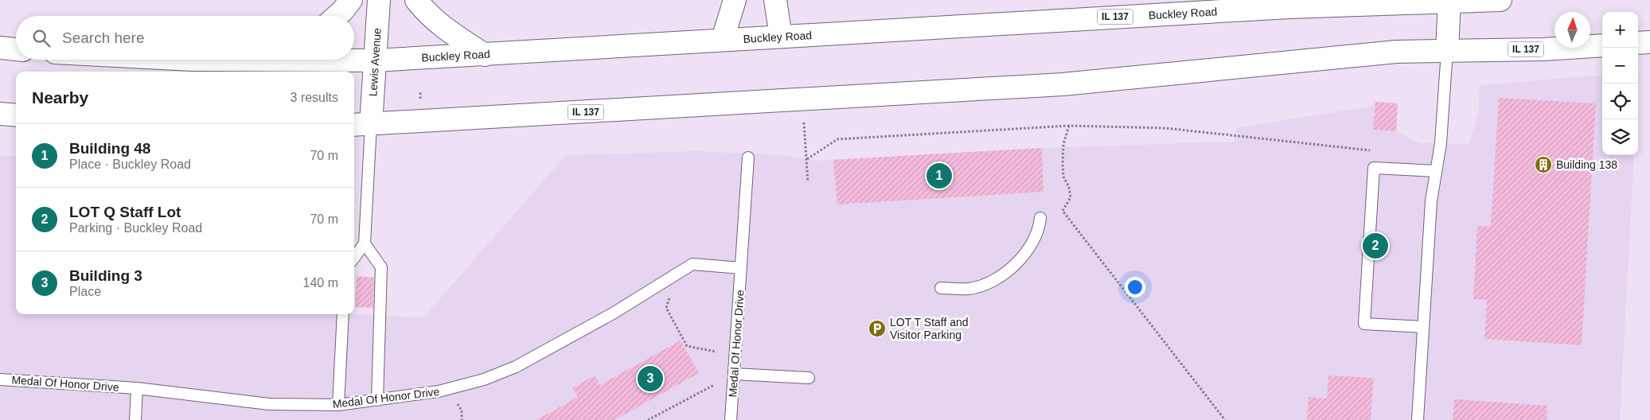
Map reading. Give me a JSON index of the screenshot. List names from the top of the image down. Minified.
{"streets":{"main road":["Buckley Road","IL 137","Lewis Avenue"],"lane":["Medal Of Honor Drive"]},"crossings":[["Buckley Road","Lewis Avenue"],["IL 137","Lewis Avenue"]],"places":{"building":["Building 138"],"parking":["LOT T Staff and Visitor Parking"]},"north":"top","page":{"map_buttons":["+","−"],"search":"Search here","heading":["Nearby","3 results"],"list":[{"mark":"1","name":"Building 48","note":"Place · Buckley Road","value":"70 m"},{"mark":"2","name":"LOT Q Staff Lot","note":"Parking · Buckley Road","value":"70 m"},{"mark":"3","name":"Building 3","note":"Place","value":"140 m"}],"pins":["1","2","3"]}}
